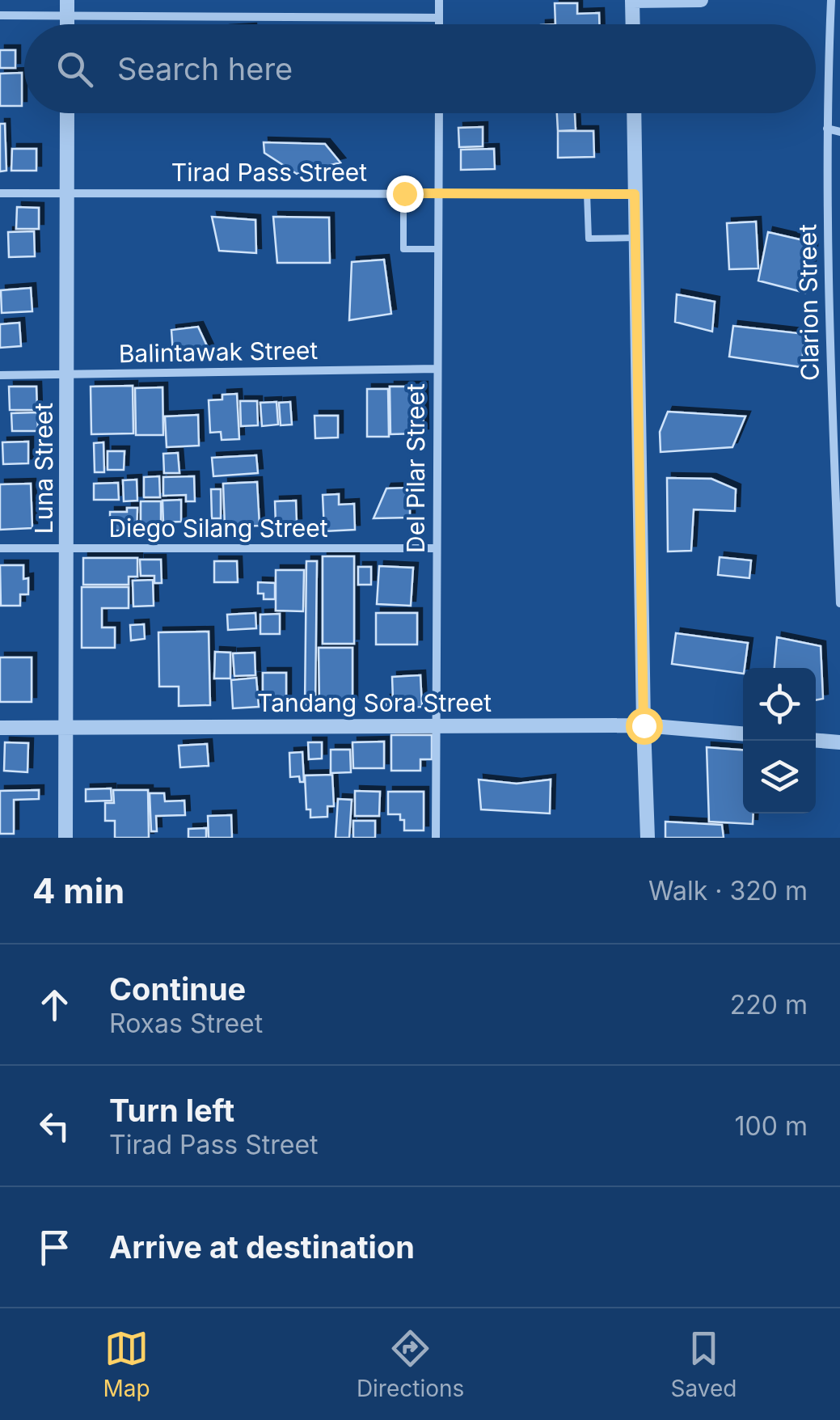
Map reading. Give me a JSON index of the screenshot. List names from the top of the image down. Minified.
{"streets":{"street":["Tirad Pass Street","Clarion Street","Balintawak Street","Luna Street","Del Pilar Street","Diego Silang Street","Tandang Sora Street"]},"crossings":[["Tirad Pass Street","Luna Street"],["Tirad Pass Street","Del Pilar Street"],["Balintawak Street","Luna Street"],["Balintawak Street","Del Pilar Street"],["Luna Street","Diego Silang Street"],["Luna Street","Tandang Sora Street"],["Del Pilar Street","Diego Silang Street"],["Del Pilar Street","Tandang Sora Street"]],"page":{"search":"Search here","heading":["4 min","Walk · 320 m"],"list":[["Continue","Roxas Street","220 m"],["Turn left","Tirad Pass Street","100 m"],"Arrive at destination"],"nav":["Map","Directions","Saved"]}}
